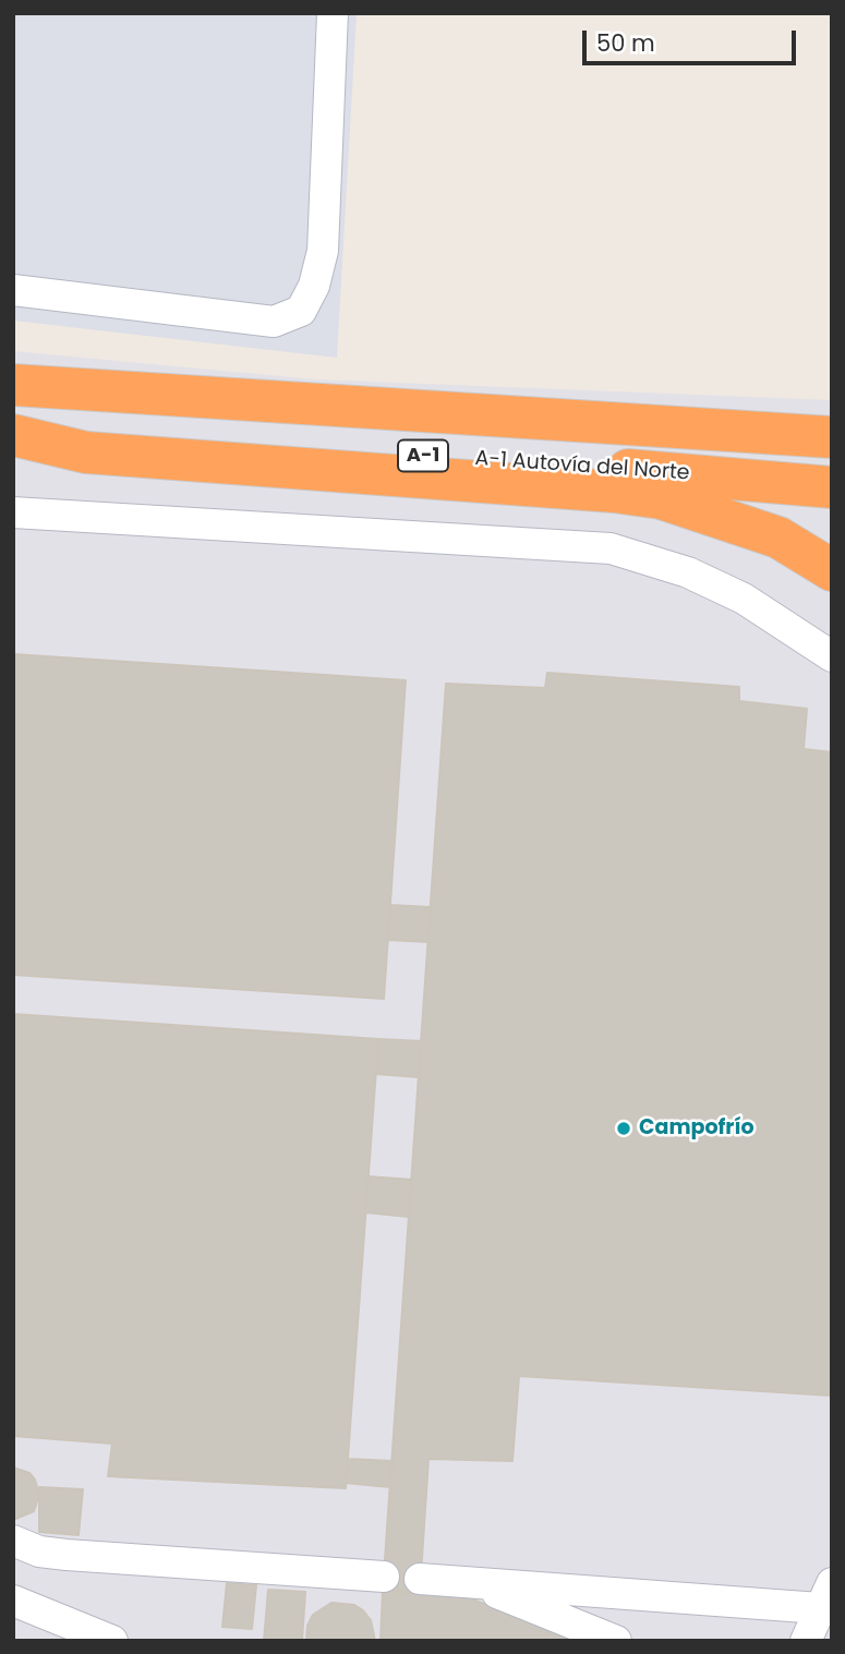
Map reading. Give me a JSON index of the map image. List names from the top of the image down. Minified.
{"streets":{"highway":["A-1","A-1 Autovía del Norte"]},"places":["Campofrío"],"scale_bar":"50 m"}
